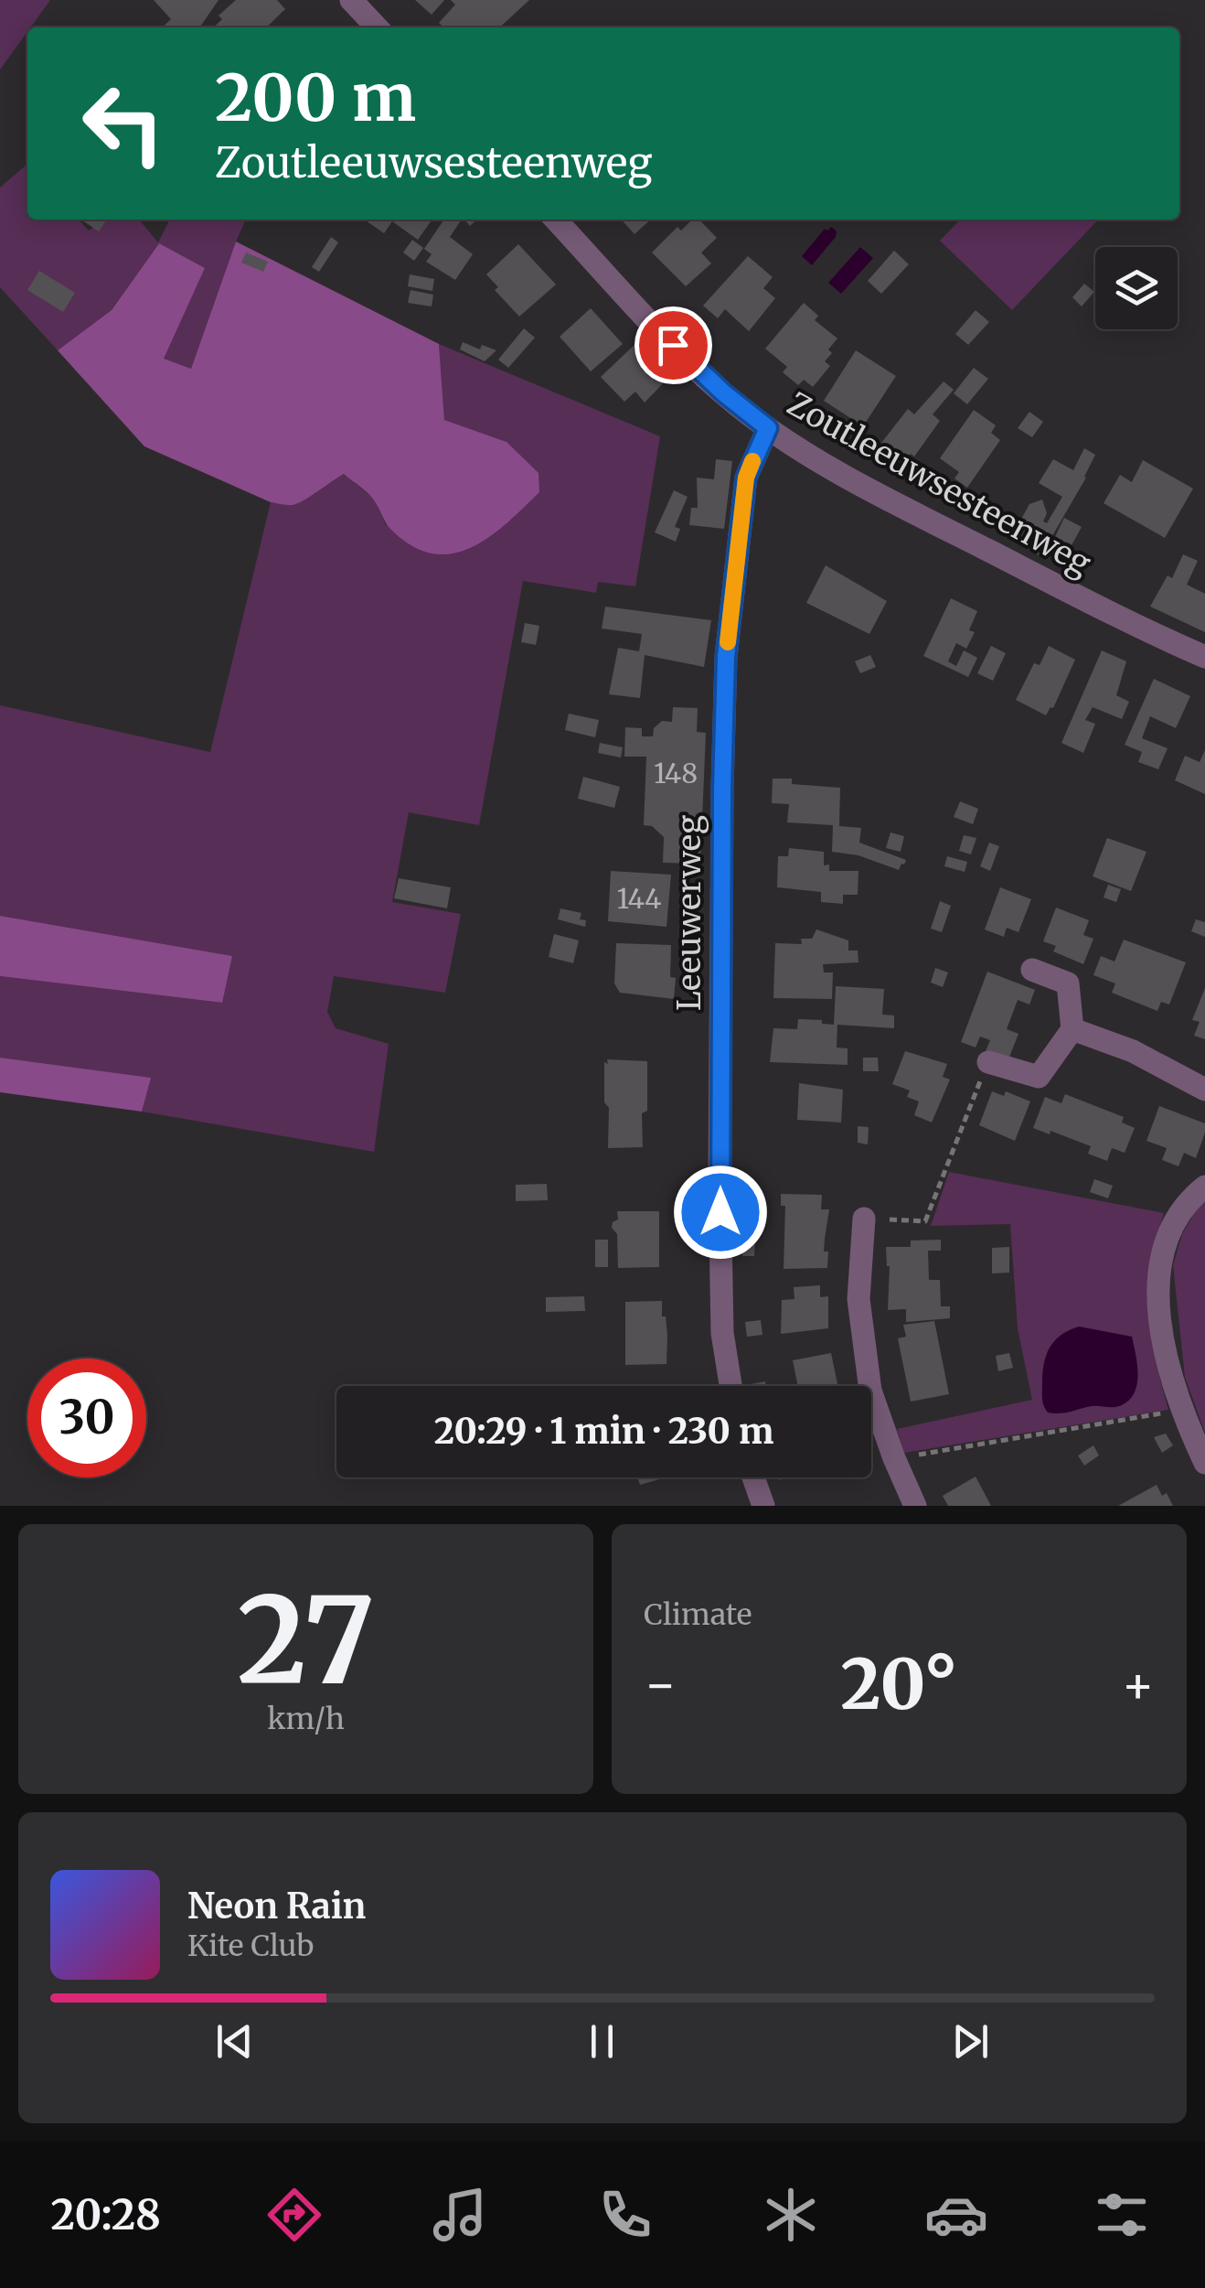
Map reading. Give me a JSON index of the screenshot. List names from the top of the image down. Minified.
{"streets":{"street":["Zoutleeuwsesteenweg","Leeuwerweg"]},"crossings":[["Zoutleeuwsesteenweg","Leeuwerweg"]],"house_numbers":["148","144"],"page":{"turn":["200 m","Zoutleeuwsesteenweg"],"limit":"30","trip":"20:29 · 1 min · 230 m","tile":[["27","km/h"],"Climate"],"heat":["−","20°","+"],"song":["Neon Rain","Kite Club"],"tabs":"20:28"}}
